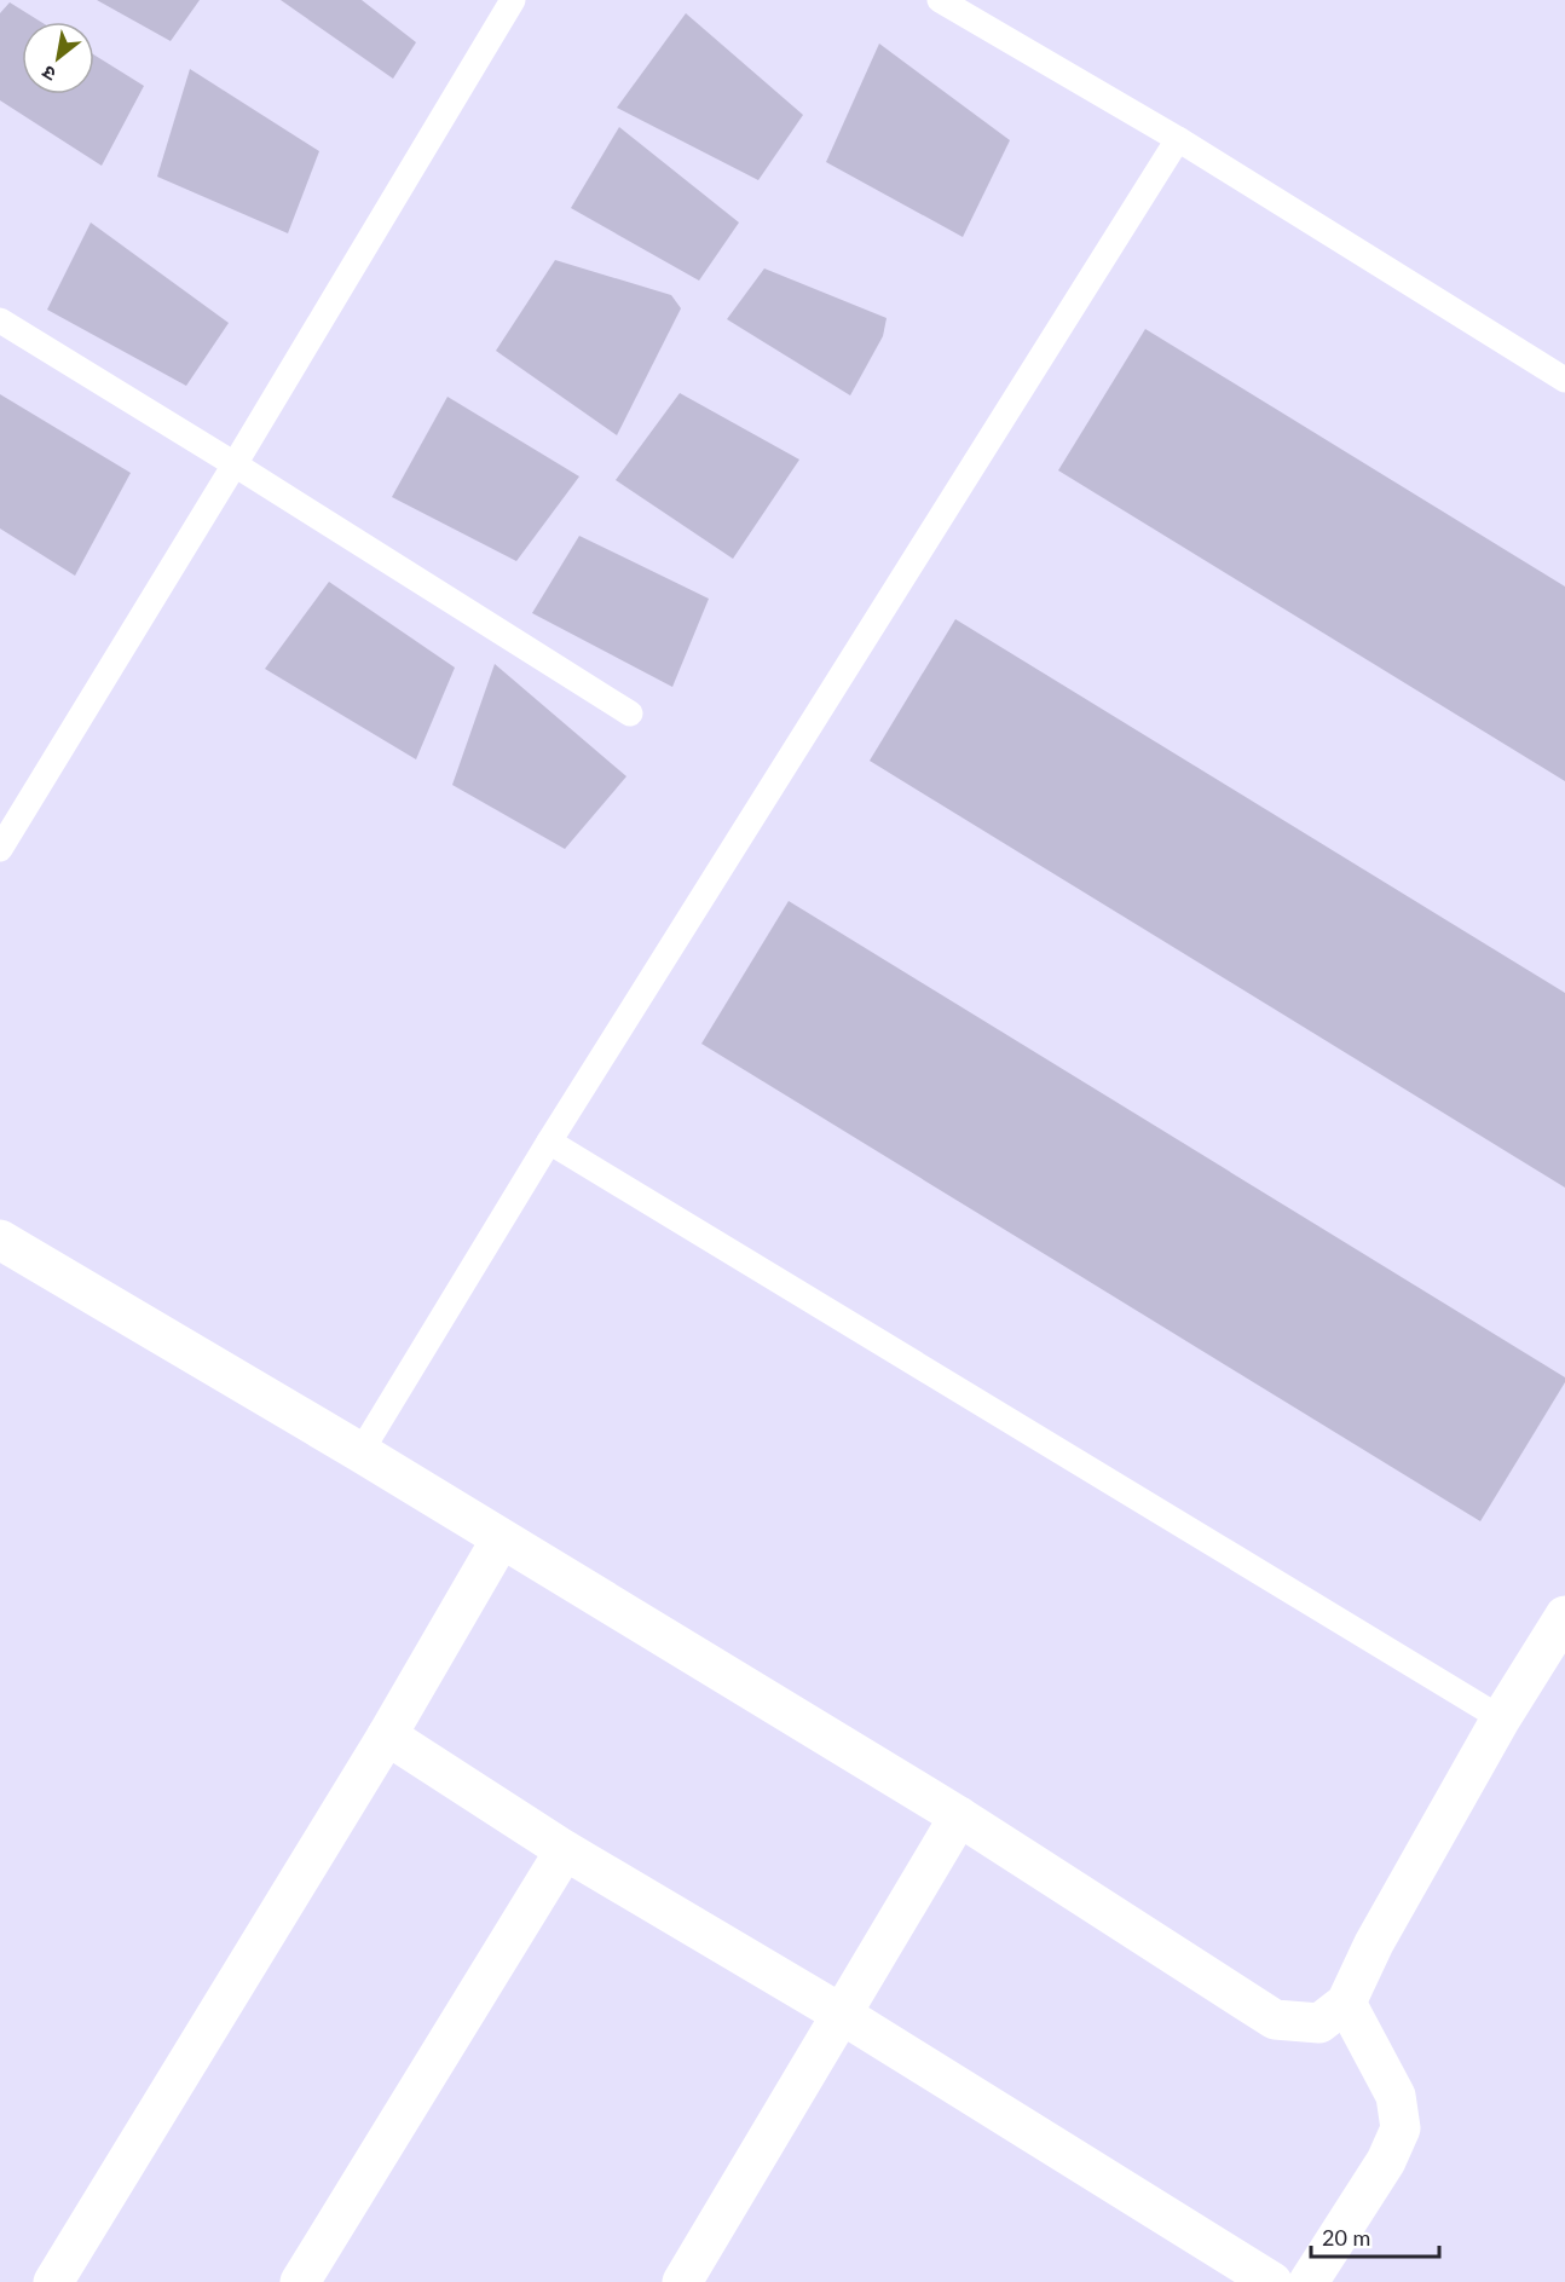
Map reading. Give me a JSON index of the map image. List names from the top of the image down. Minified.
{"scale_bar":"20 m","north":"bottom left"}
